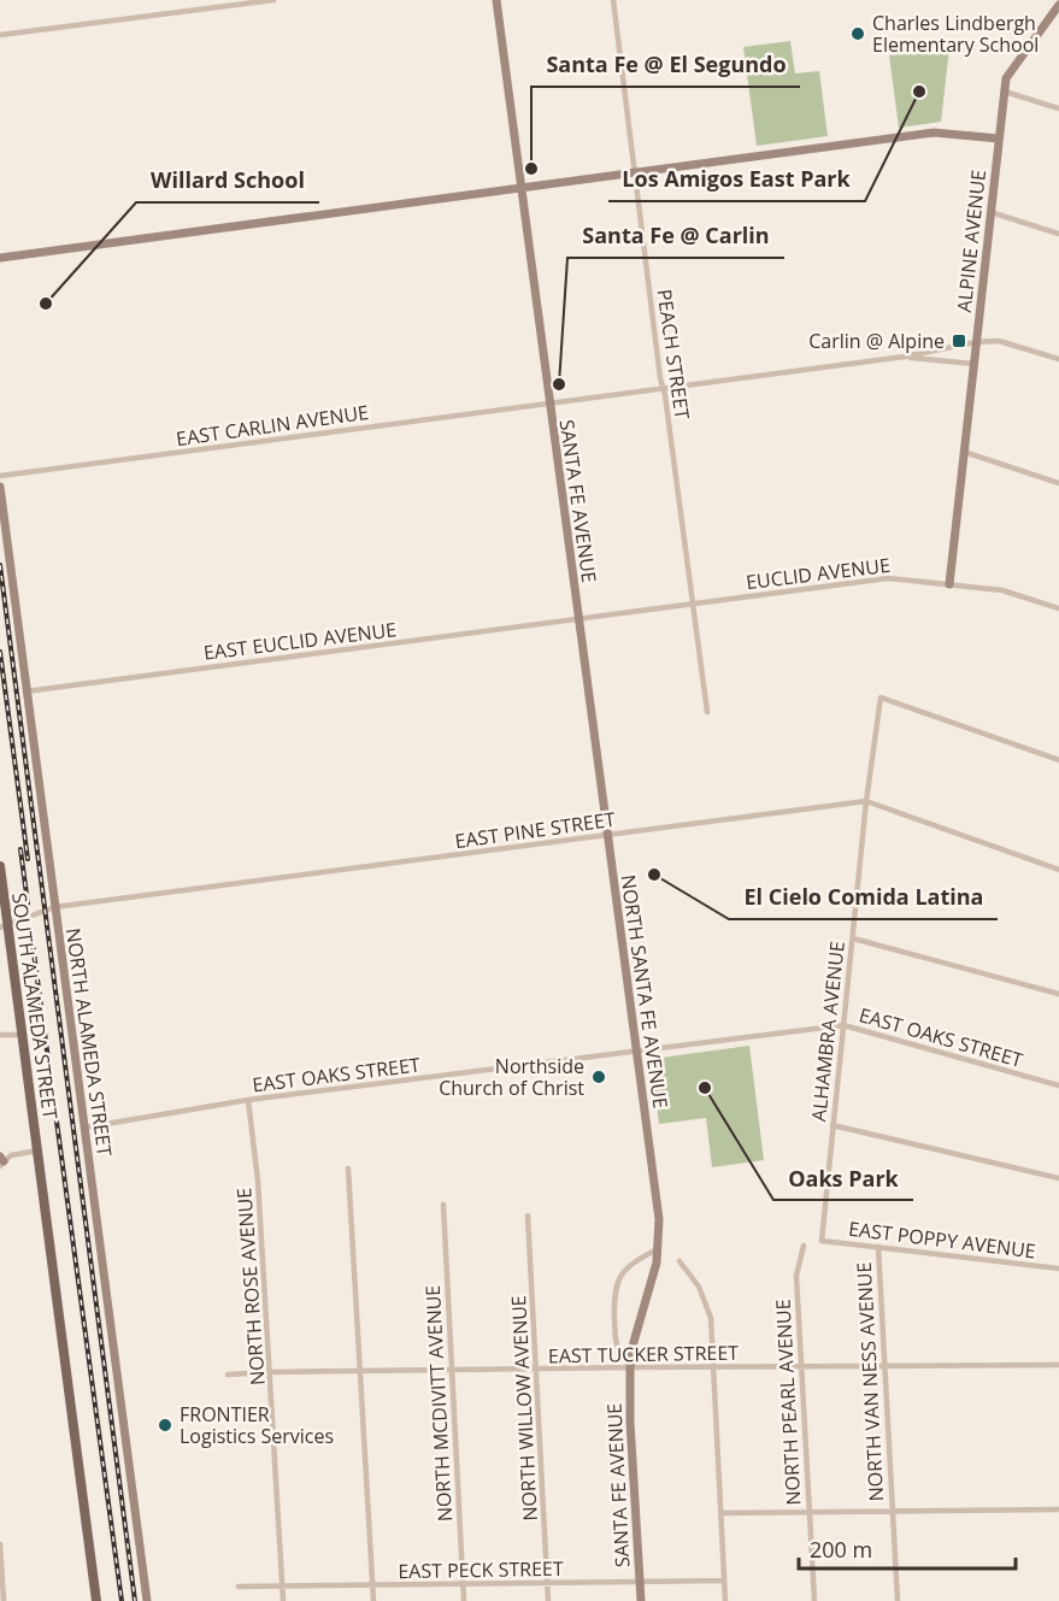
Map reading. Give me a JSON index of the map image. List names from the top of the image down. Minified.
{"streets":{"main road":["SOUTH ALAMEDA STREET"],"street":["ALPINE AVENUE","PEACH STREET","EAST CARLIN AVENUE","SANTA FE AVENUE","EUCLID AVENUE","EAST EUCLID AVENUE","EAST PINE STREET","NORTH SANTA FE AVENUE","ALHAMBRA AVENUE","EAST OAKS STREET","NORTH ALAMEDA STREET","EAST POPPY AVENUE","NORTH ROSE AVENUE","EAST TUCKER STREET","NORTH VAN NESS AVENUE","NORTH PEARL AVENUE","NORTH MCDIVITT AVENUE","NORTH WILLOW AVENUE","EAST PECK STREET"]},"crossings":[["ALPINE AVENUE","EUCLID AVENUE"],["PEACH STREET","EAST CARLIN AVENUE"],["PEACH STREET","EUCLID AVENUE"],["EAST CARLIN AVENUE","SANTA FE AVENUE"],["SANTA FE AVENUE","EUCLID AVENUE"],["SANTA FE AVENUE","EAST EUCLID AVENUE"],["SANTA FE AVENUE","NORTH SANTA FE AVENUE"],["SANTA FE AVENUE","EAST TUCKER STREET"],["SANTA FE AVENUE","EAST PECK STREET"],["EUCLID AVENUE","EAST EUCLID AVENUE"],["EUCLID AVENUE","NORTH SANTA FE AVENUE"],["EAST EUCLID AVENUE","NORTH SANTA FE AVENUE"],["EAST EUCLID AVENUE","NORTH ALAMEDA STREET"],["EAST PINE STREET","NORTH SANTA FE AVENUE"],["EAST PINE STREET","SOUTH ALAMEDA STREET"],["EAST PINE STREET","ALHAMBRA AVENUE"],["EAST PINE STREET","NORTH ALAMEDA STREET"],["NORTH SANTA FE AVENUE","EAST OAKS STREET"],["NORTH SANTA FE AVENUE","EAST TUCKER STREET"],["ALHAMBRA AVENUE","EAST OAKS STREET"],["ALHAMBRA AVENUE","EAST POPPY AVENUE"],["EAST OAKS STREET","NORTH ALAMEDA STREET"],["EAST OAKS STREET","NORTH ROSE AVENUE"],["EAST POPPY AVENUE","NORTH VAN NESS AVENUE"],["NORTH ROSE AVENUE","EAST TUCKER STREET"],["NORTH ROSE AVENUE","EAST PECK STREET"],["EAST TUCKER STREET","NORTH VAN NESS AVENUE"],["EAST TUCKER STREET","NORTH PEARL AVENUE"],["EAST TUCKER STREET","NORTH MCDIVITT AVENUE"],["EAST TUCKER STREET","NORTH WILLOW AVENUE"],["NORTH MCDIVITT AVENUE","EAST PECK STREET"],["NORTH WILLOW AVENUE","EAST PECK STREET"]],"places":{"other":["Charles Lindbergh Elementary School","Los Amigos East Park","Santa Fe @ El Segundo","Willard School","Santa Fe @ Carlin","El Cielo Comida Latina","Northside Church of Christ","Oaks Park","FRONTIER Logistics Services"],"transit":["Carlin @ Alpine"]},"scale_bar":"200 m"}
